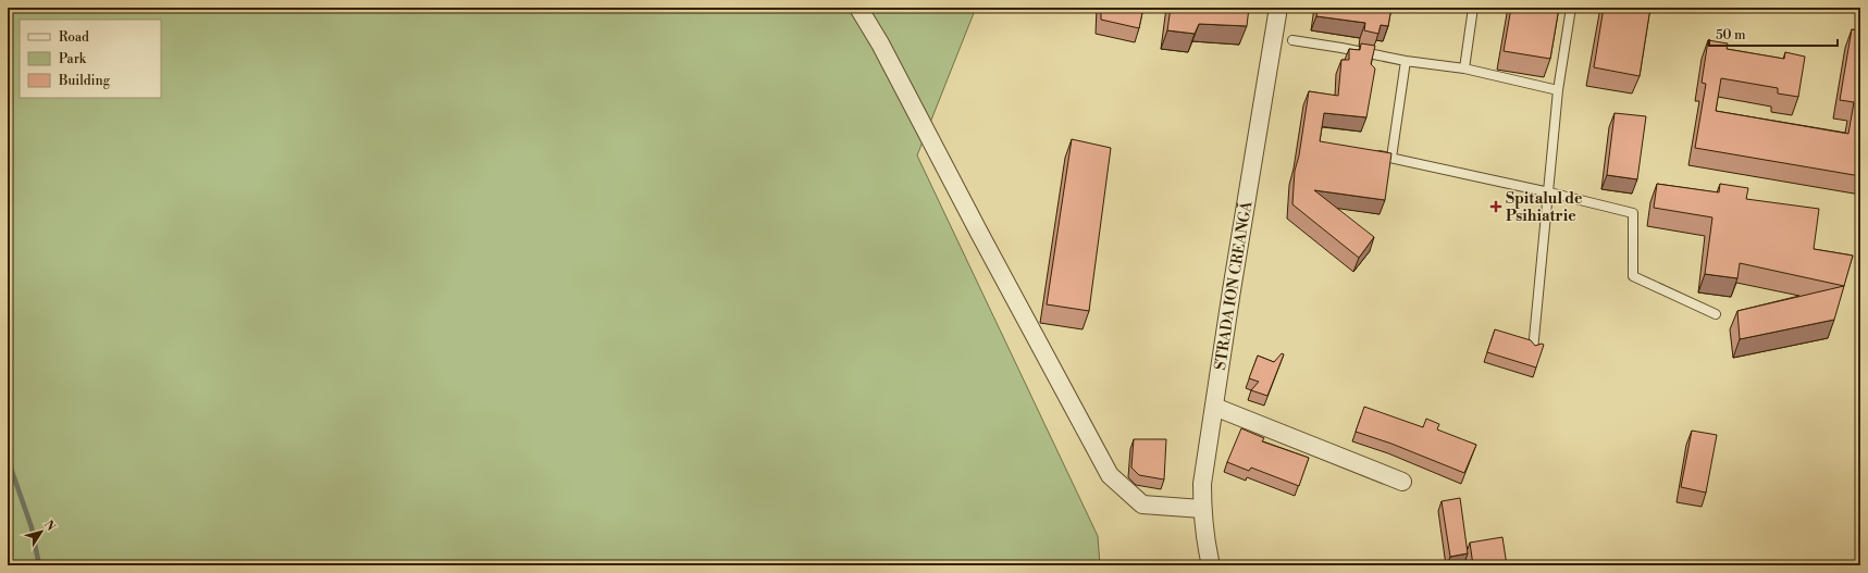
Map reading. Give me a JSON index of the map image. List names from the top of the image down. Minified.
{"streets":{"street":["STRADA ION CREANGĂ"]},"places":{"health":["Spitalul de Psihiatrie"]},"legend":["Road","Park","Building"],"scale_bar":"50 m","north":"top right"}
